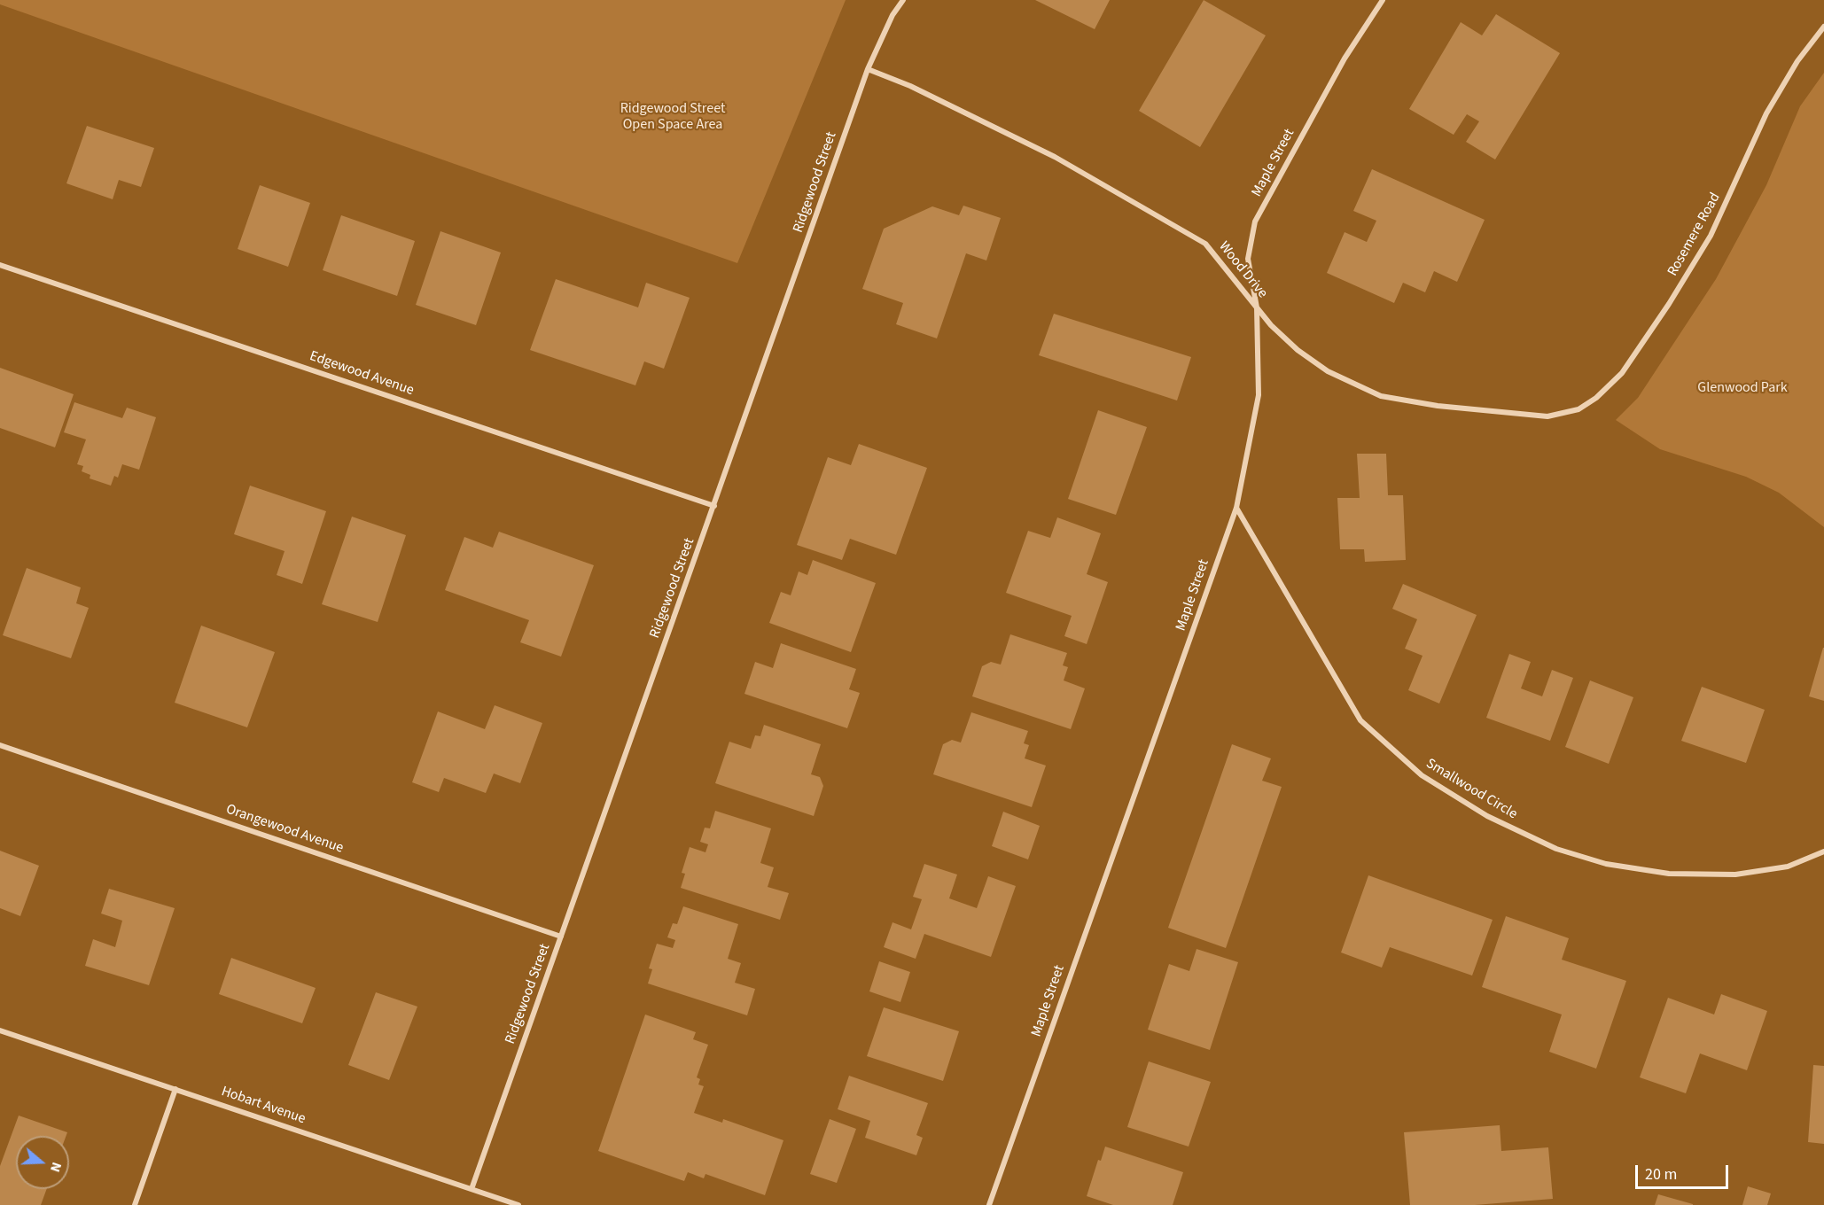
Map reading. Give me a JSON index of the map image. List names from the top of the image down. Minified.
{"streets":{"street":["Maple Street","Ridgewood Street","Rosemere Road","Wood Drive","Edgewood Avenue","Smallwood Circle","Orangewood Avenue","Hobart Avenue"]},"crossings":[["Maple Street","Wood Drive"],["Maple Street","Smallwood Circle"],["Ridgewood Street","Wood Drive"],["Ridgewood Street","Edgewood Avenue"],["Ridgewood Street","Orangewood Avenue"],["Ridgewood Street","Hobart Avenue"],["Rosemere Road","Wood Drive"]],"parks":["Ridgewood Street Open Space Area","Glenwood Park"],"scale_bar":"20 m","north":"right"}
